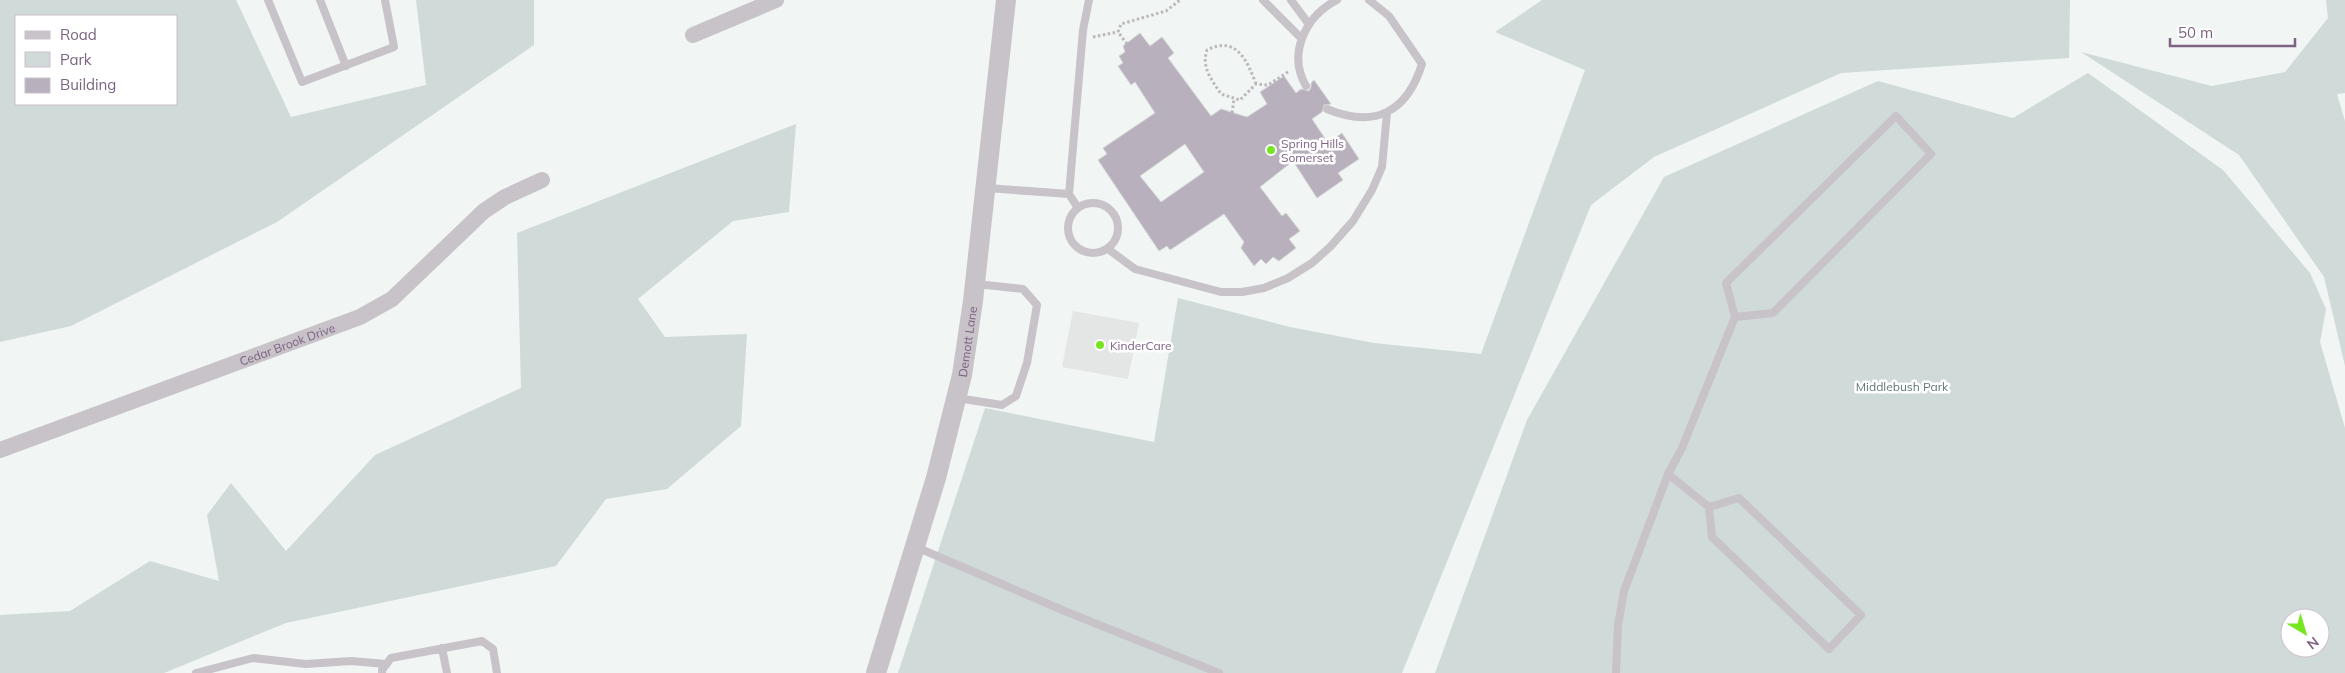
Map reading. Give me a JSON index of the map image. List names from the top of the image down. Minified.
{"streets":{"street":["Demott Lane","Cedar Brook Drive"]},"parks":["Middlebush Park"],"places":["Spring Hills Somerset","KinderCare"],"legend":["Road","Park","Building"],"scale_bar":"50 m","north":"bottom right"}
